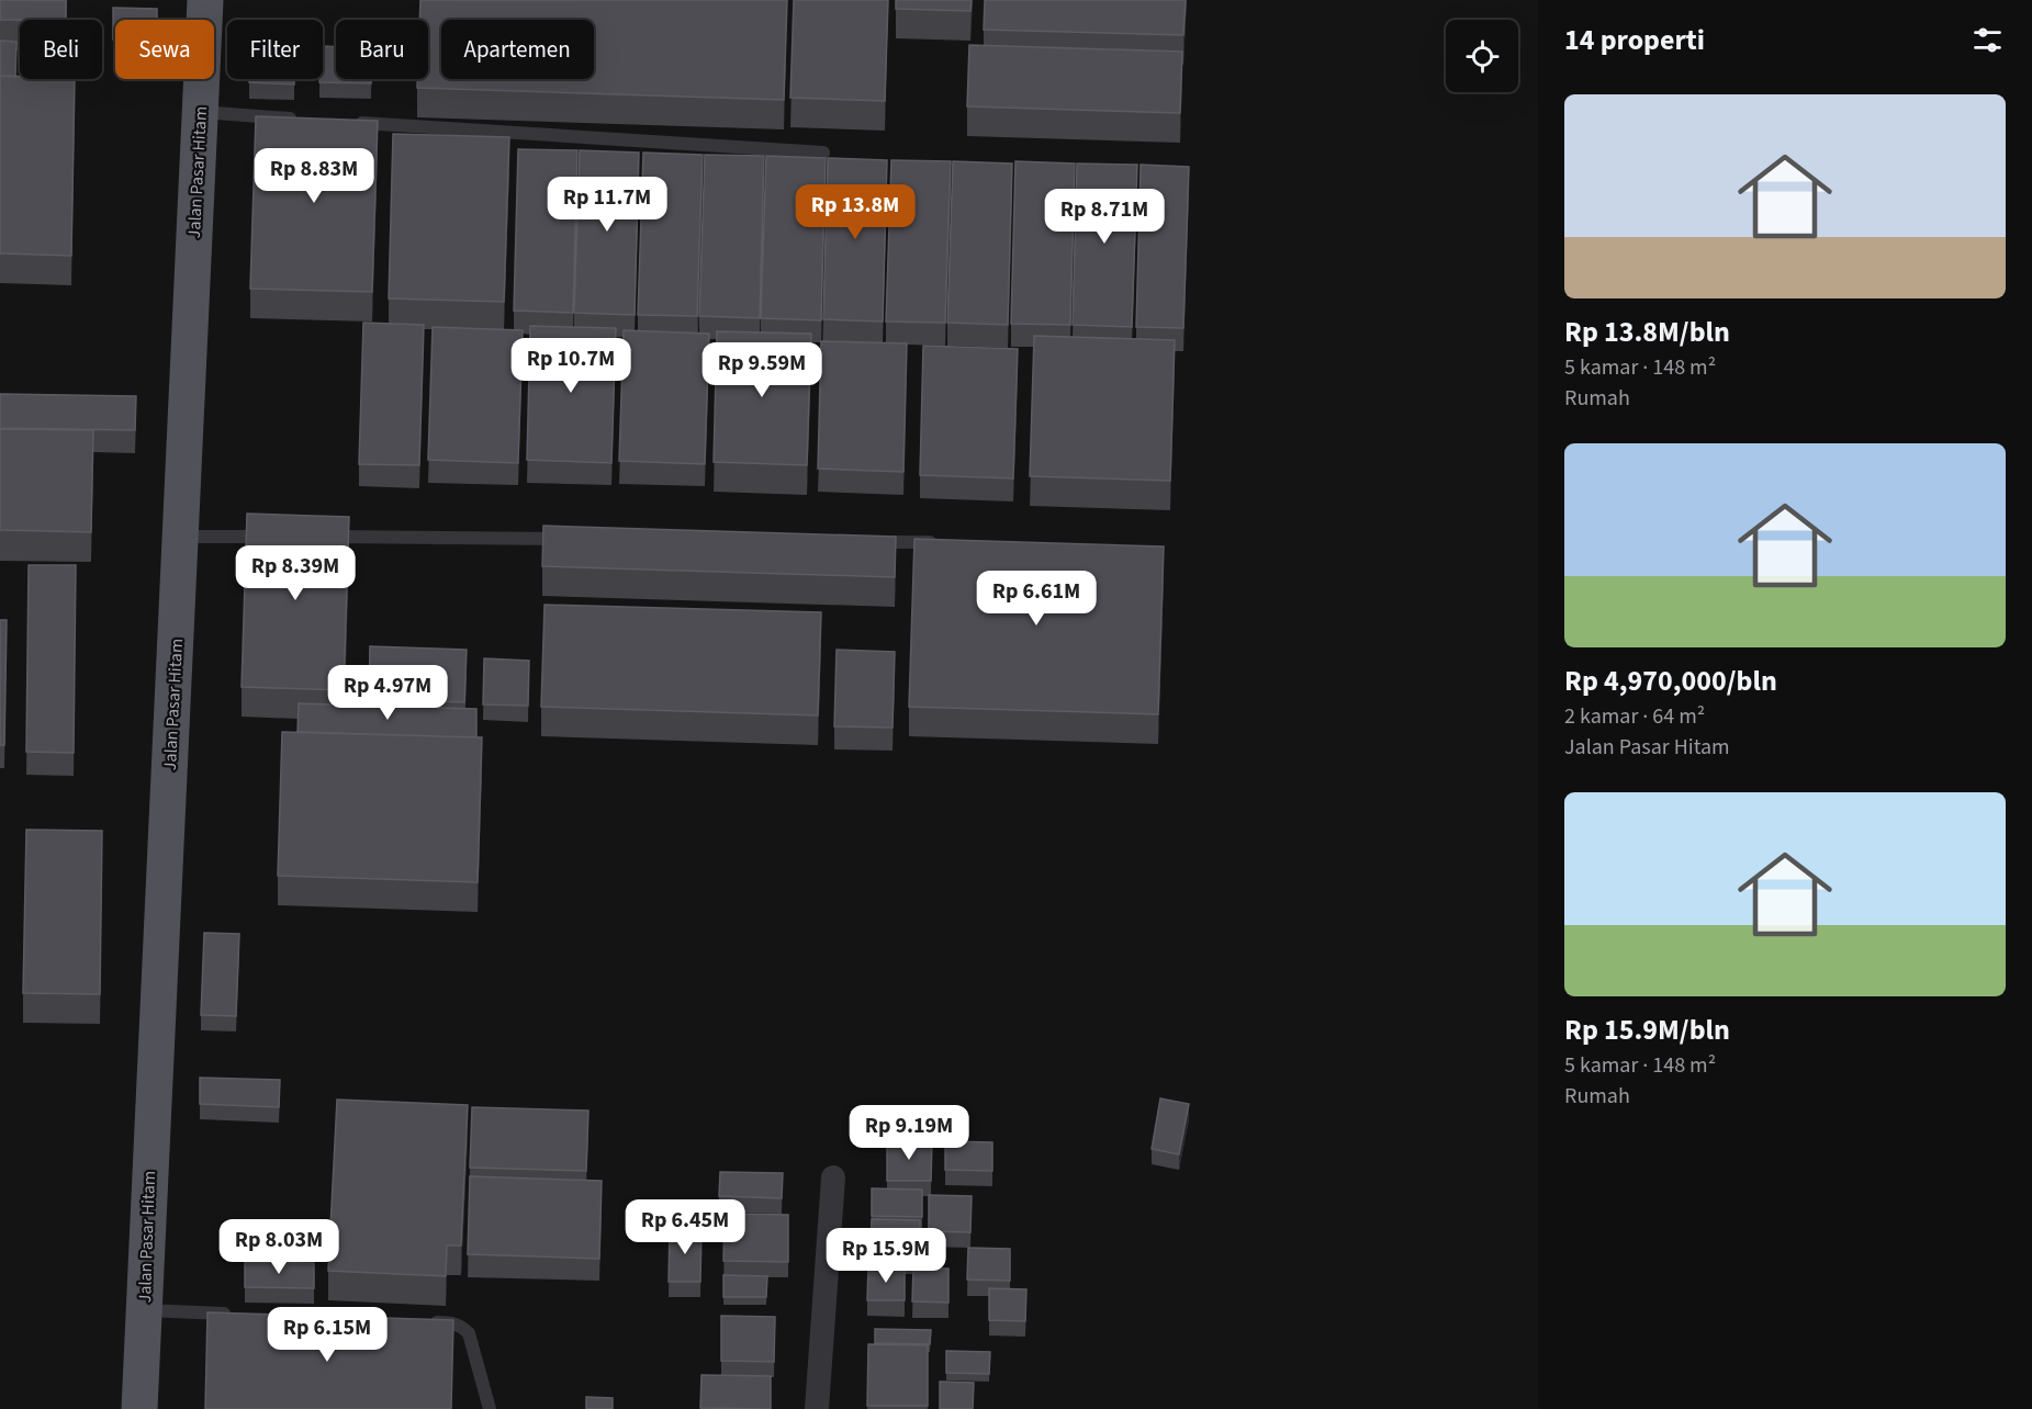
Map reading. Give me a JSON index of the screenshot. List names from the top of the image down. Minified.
{"streets":{"main road":["Jalan Pasar Hitam"]},"page":{"heading":"14 properti","chip":["Beli","Sewa","Filter","Baru","Apartemen"],"list":[{"name":"Rp 13.8M/bln","note":"5 kamar · 148 m² · Rumah"},{"name":"Rp 4,970,000/bln","note":"2 kamar · 64 m² · Jalan Pasar Hitam"},{"name":"Rp 15.9M/bln","note":"5 kamar · 148 m² · Rumah"}],"price":["Rp 8.83M","Rp 11.7M","Rp 13.8M","Rp 8.71M","Rp 10.7M","Rp 9.59M","Rp 8.39M","Rp 6.61M","Rp 4.97M","Rp 9.19M","Rp 6.45M","Rp 8.03M","Rp 15.9M","Rp 6.15M"]}}
